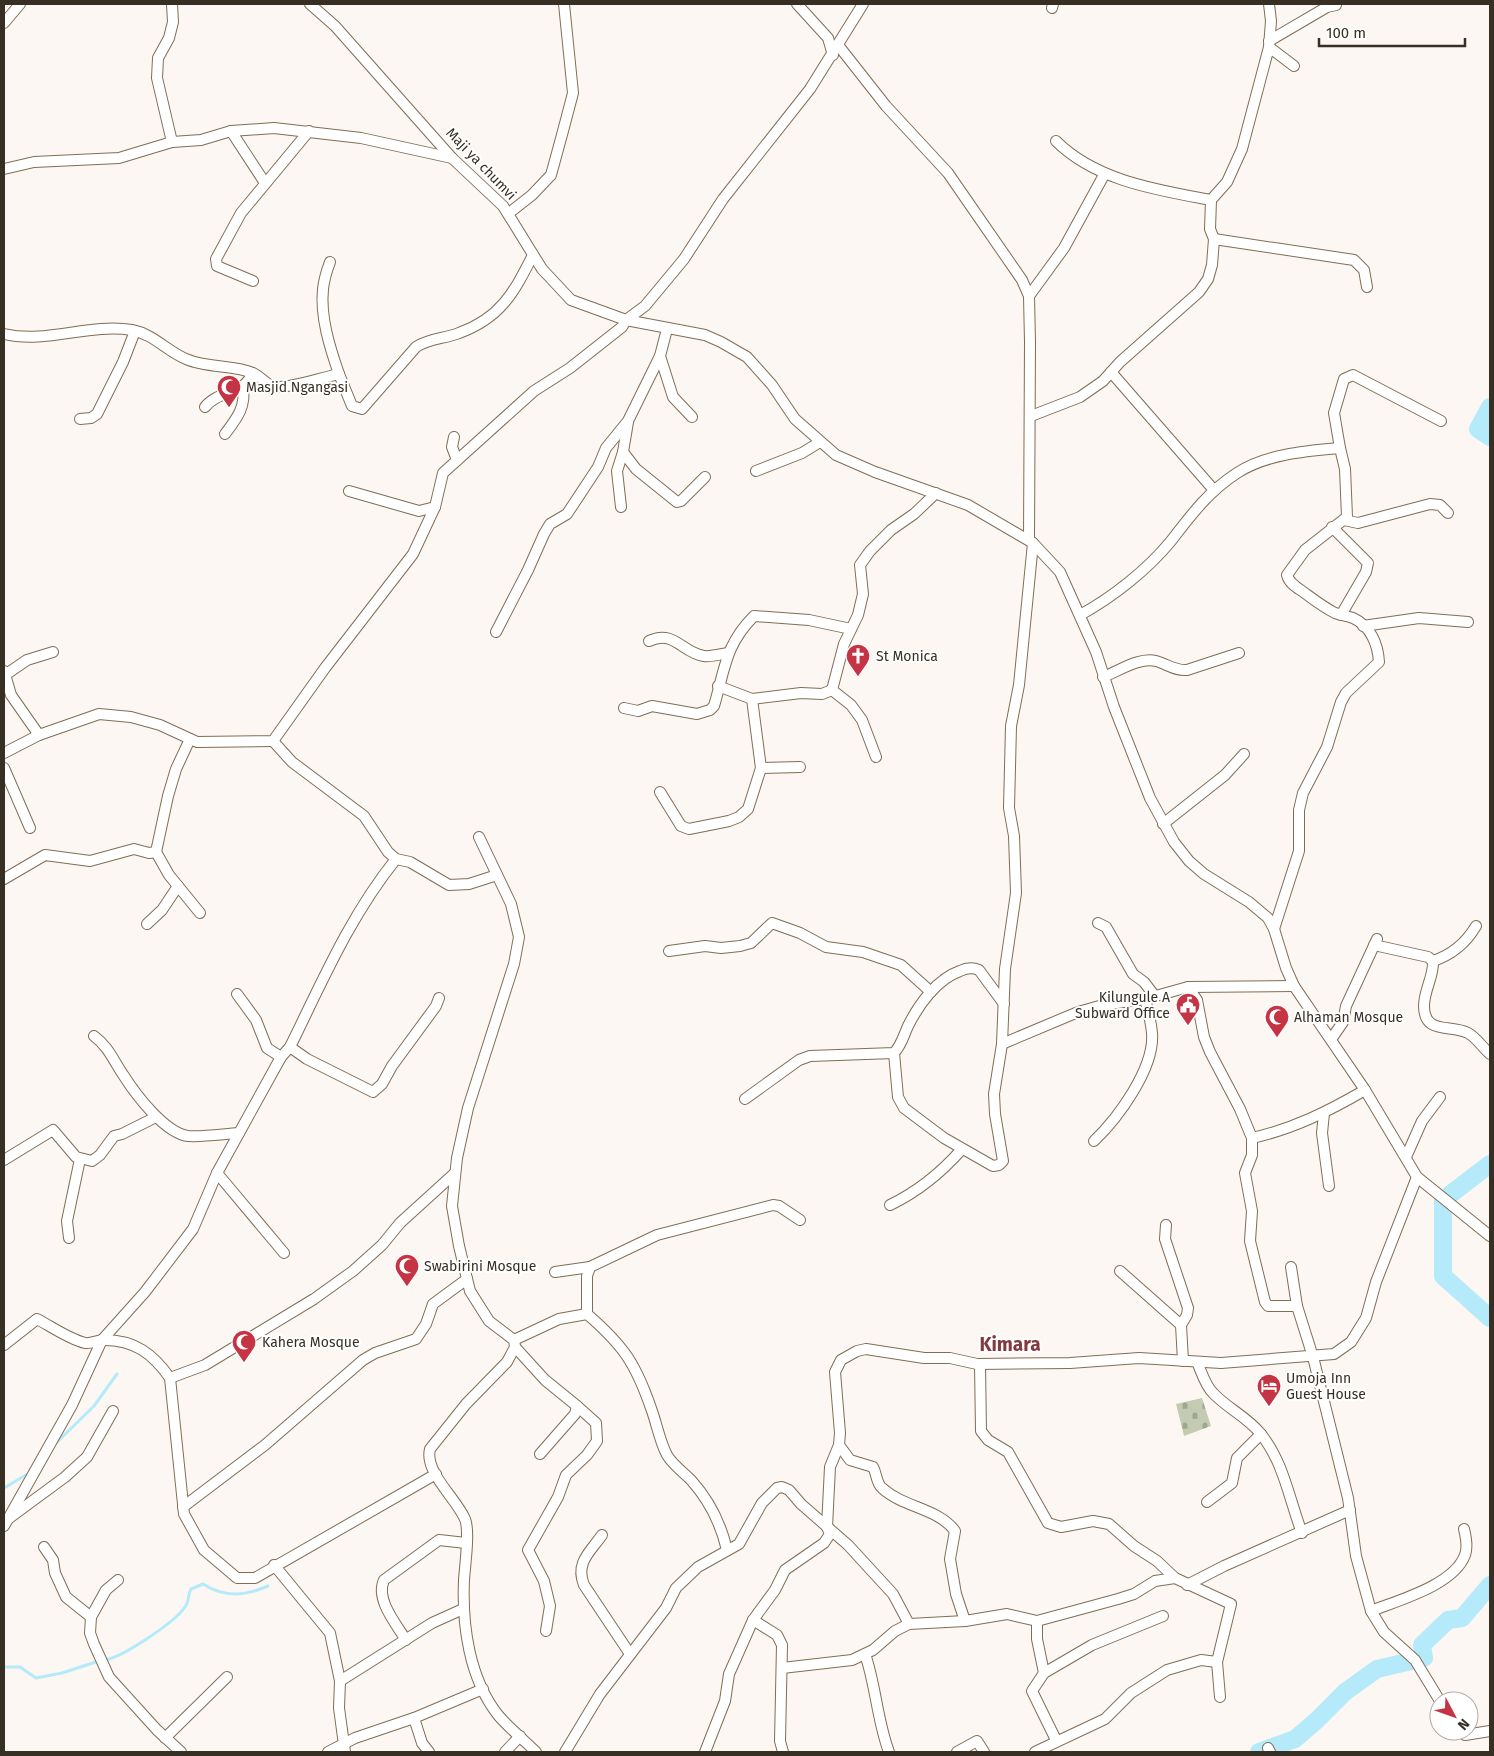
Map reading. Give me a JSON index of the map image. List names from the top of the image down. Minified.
{"streets":{"street":["Maji ya chumvi"]},"districts":["Kimara"],"places":{"mosque":["Masjid Ngangasi","Alhaman Mosque","Swabirini Mosque","Kahera Mosque"],"church":["St Monica"],"public building":["Kilungule A Subward Office"],"hotel":["Umoja Inn Guest House"]},"scale_bar":"100 m","north":"bottom right"}
